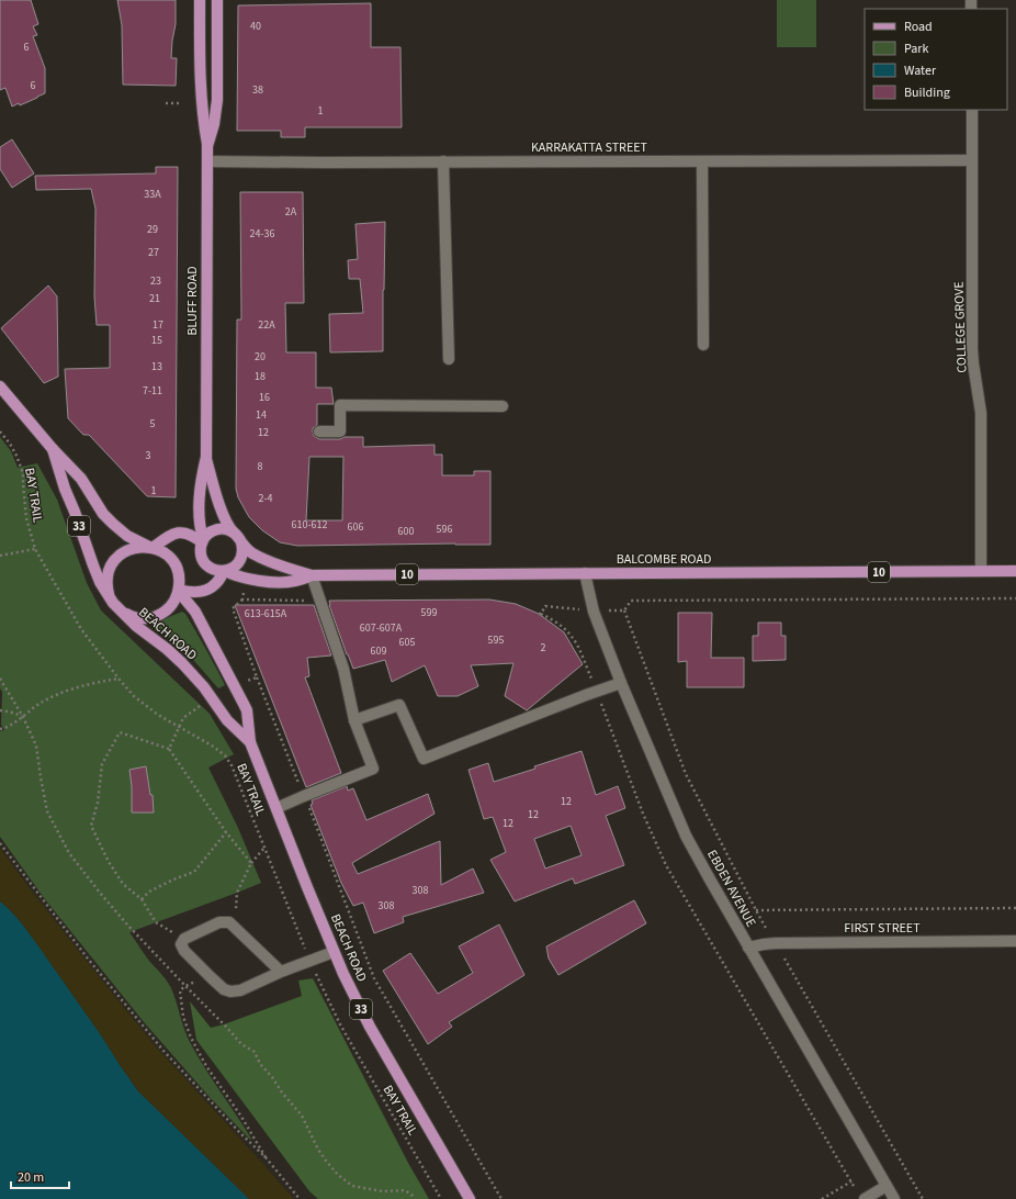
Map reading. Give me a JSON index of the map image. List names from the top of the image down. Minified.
{"streets":{"main road":["BLUFF ROAD","33","BALCOMBE ROAD","10","BEACH ROAD"],"street":["KARRAKATTA STREET","COLLEGE GROVE","EBDEN AVENUE","FIRST STREET"],"path":["BAY TRAIL"]},"crossings":[["KARRAKATTA STREET","BLUFF ROAD"],["KARRAKATTA STREET","COLLEGE GROVE"],["BLUFF ROAD","BALCOMBE ROAD"],["COLLEGE GROVE","BALCOMBE ROAD"],["BALCOMBE ROAD","EBDEN AVENUE"],["EBDEN AVENUE","FIRST STREET"]],"house_numbers":["40","6","6","38","1","33A","2A","29","24-36","27","23","21","17","22A","15","20","13","18","7-11","16","14","5","12","3","8","1","2-4","610-612","606","596","600","599","613-615A","607-607A","595","605","2","609","12","12","12","308","308"],"legend":["Road","Park","Water","Building"],"scale_bar":"20 m"}
